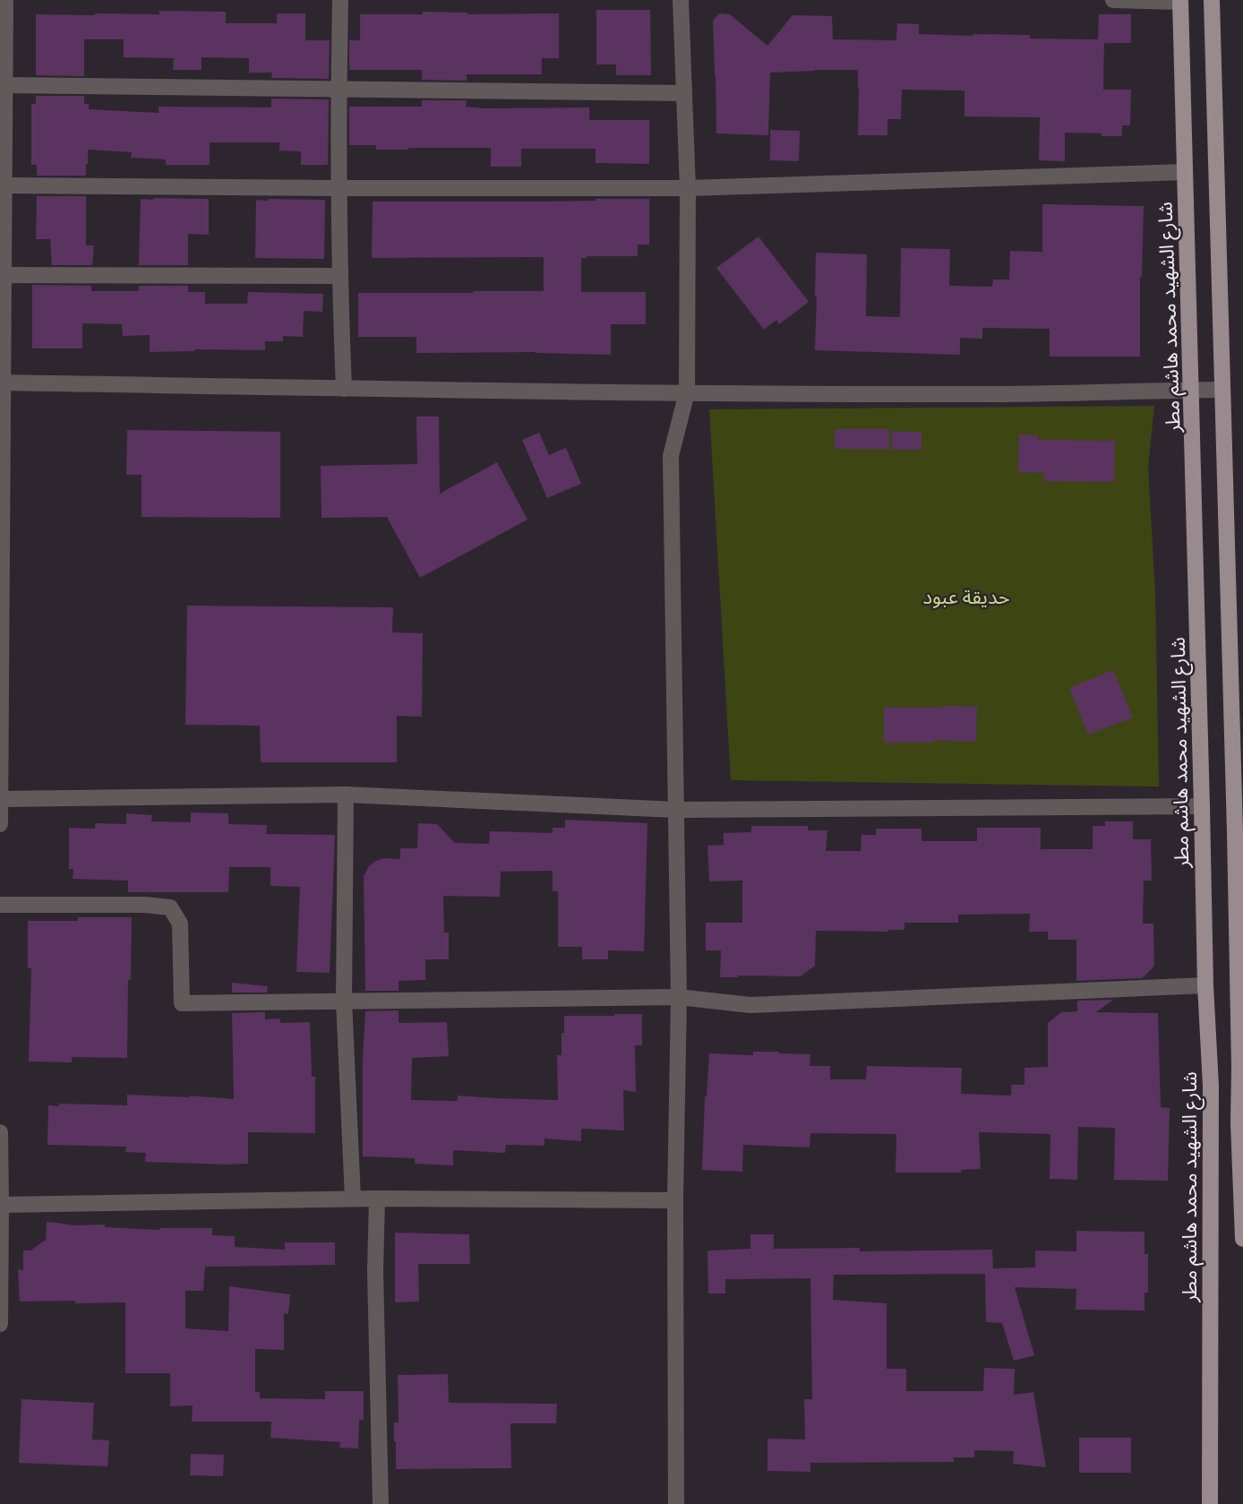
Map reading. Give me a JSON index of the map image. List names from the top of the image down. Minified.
{"streets":{"main road":["شارع الشهيد محمد هاشم مطر"]},"parks":["حديقة عبود"]}
